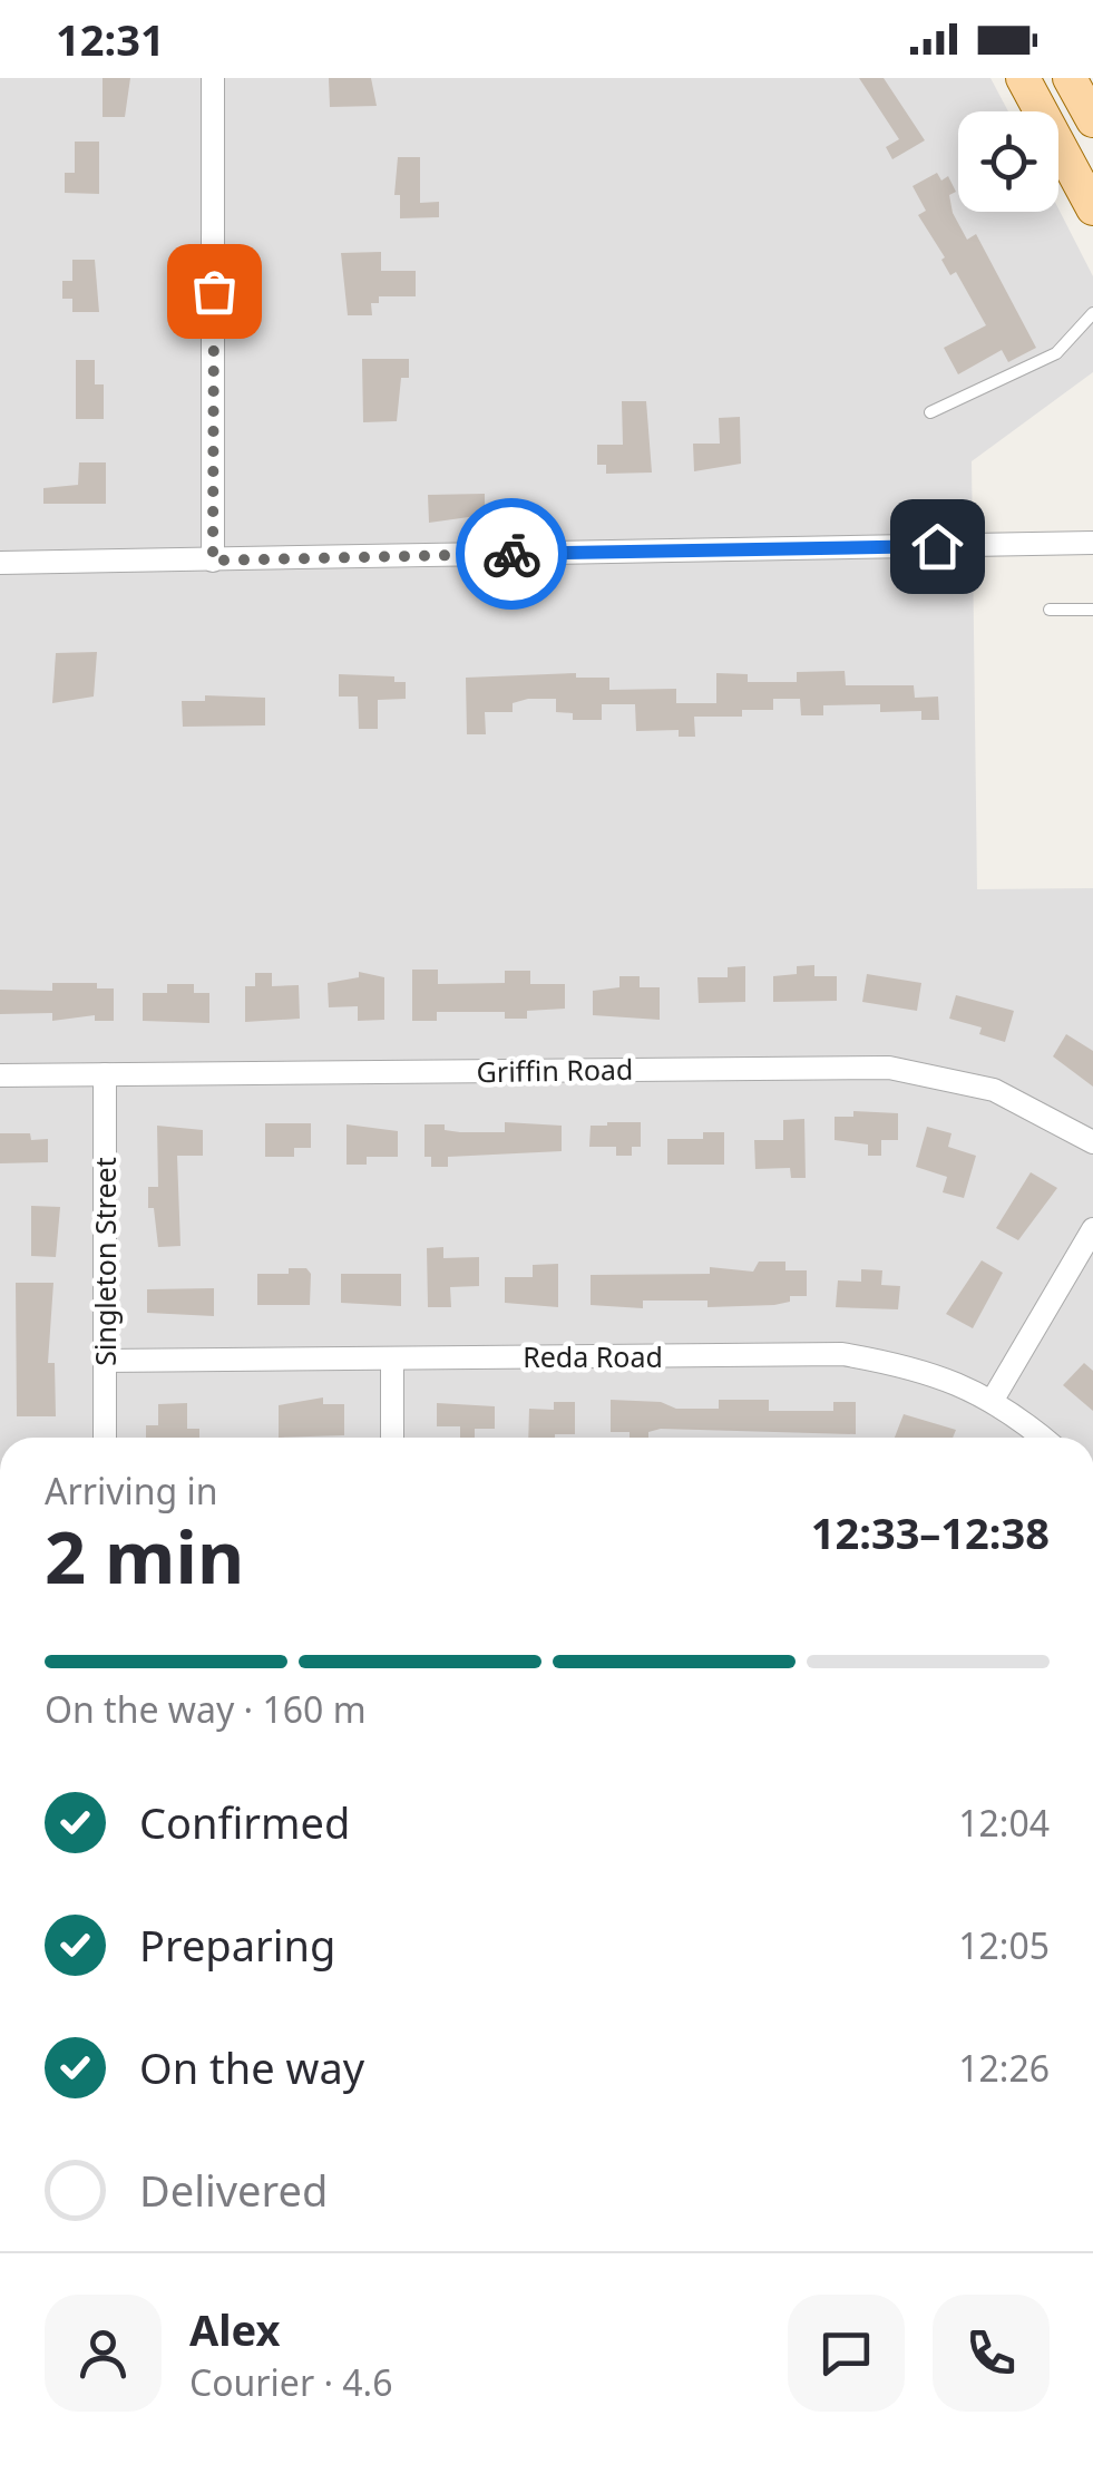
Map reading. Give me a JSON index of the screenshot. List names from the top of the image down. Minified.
{"streets":{"street":["Griffin Road","Singleton Street","Reda Road"]},"crossings":[["Griffin Road","Singleton Street"],["Singleton Street","Reda Road"]],"page":{"status":"12:31","heading":["2 min","Arriving in","12:33–12:38"],"panel":["Alex","Courier · 4.6"],"bar":"On the way · 160 m","list":[["Confirmed","12:04"],["Preparing","12:05"],["On the way","12:26"],"Delivered"]}}
